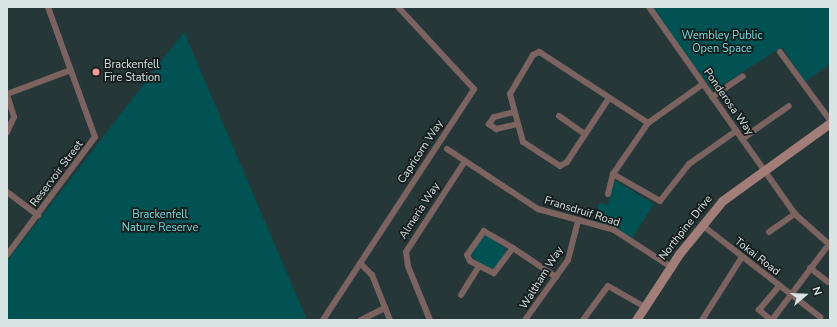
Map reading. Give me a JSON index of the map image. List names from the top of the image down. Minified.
{"streets":{"street":["Ponderosa Way","Capricorn Way","Reservoir Street","Almeria Way","Fransdruif Road","Northpine Drive","Tokai Road","Waltham Way"]},"crossings":[["Ponderosa Way","Northpine Drive"],["Almeria Way","Fransdruif Road"],["Fransdruif Road","Northpine Drive"],["Fransdruif Road","Waltham Way"],["Northpine Drive","Tokai Road"]],"parks":["Wembley Public Open Space","Brackenfell Nature Reserve"],"places":["Brackenfell Fire Station"],"north":"right"}
